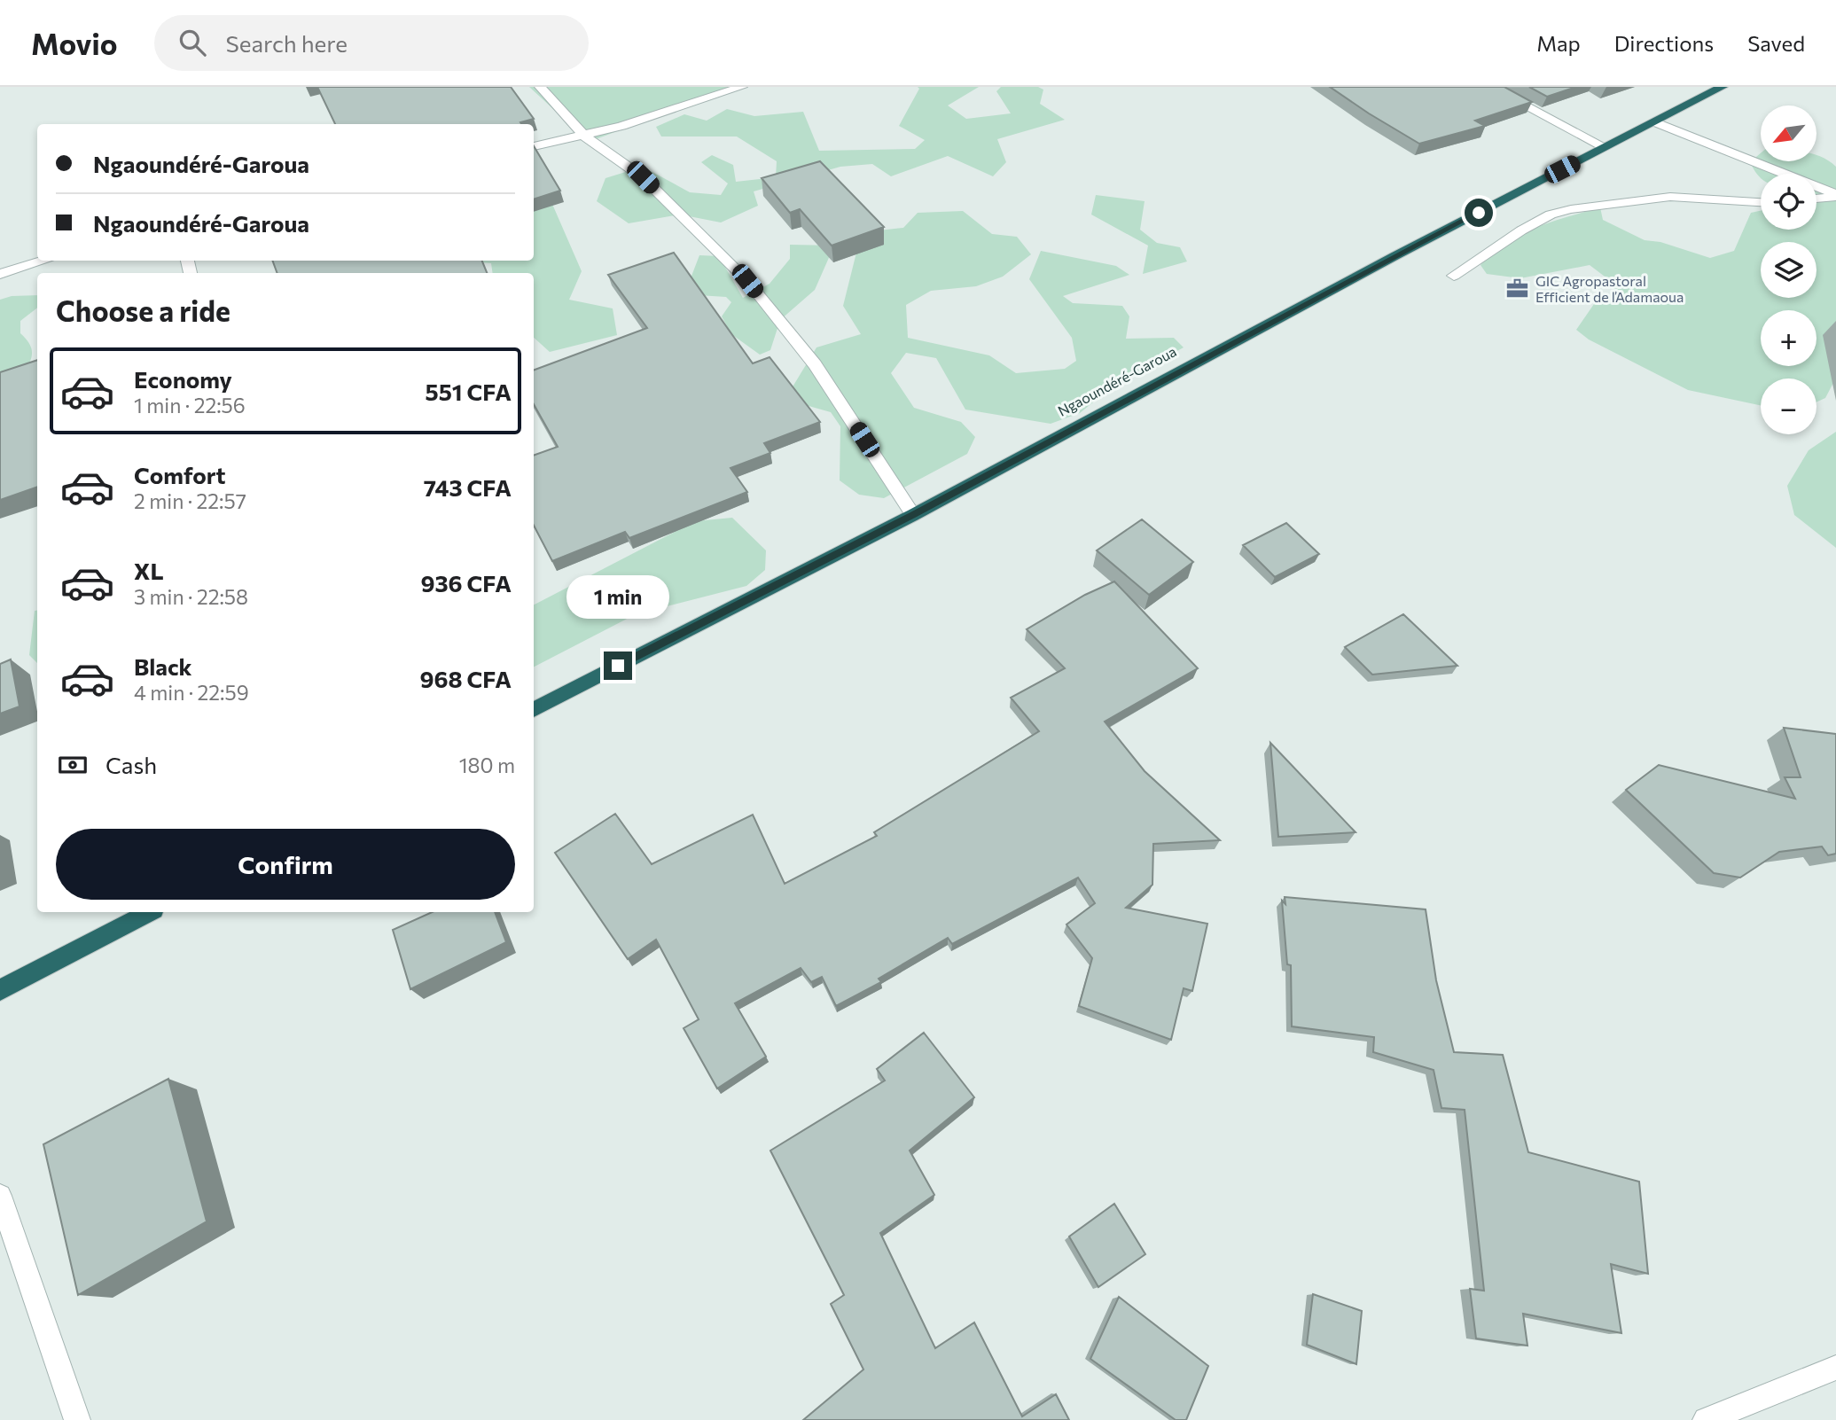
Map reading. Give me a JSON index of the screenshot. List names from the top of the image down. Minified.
{"streets":{"highway":["Ngaoundéré-Garoua"]},"places":{"office":["GIC Agropastoral Efficient de ľAdamaoua"]},"north":"bottom left","page":{"header":"Movio","search":"Search here","nav":["Map","Directions","Saved"],"map_buttons":["+","−"],"banner":["Ngaoundéré-Garoua","Ngaoundéré-Garoua"],"heading":"Choose a ride","list":[{"name":"Economy","note":"1 min · 22:56","value":"551 CFA"},{"name":"Comfort","note":"2 min · 22:57","value":"743 CFA"},{"name":"XL","note":"3 min · 22:58","value":"936 CFA"},{"name":"Black","note":"4 min · 22:59","value":"968 CFA"}],"bubble":"1 min","pay":["Cash","180 m"],"buttons":"Confirm"}}
